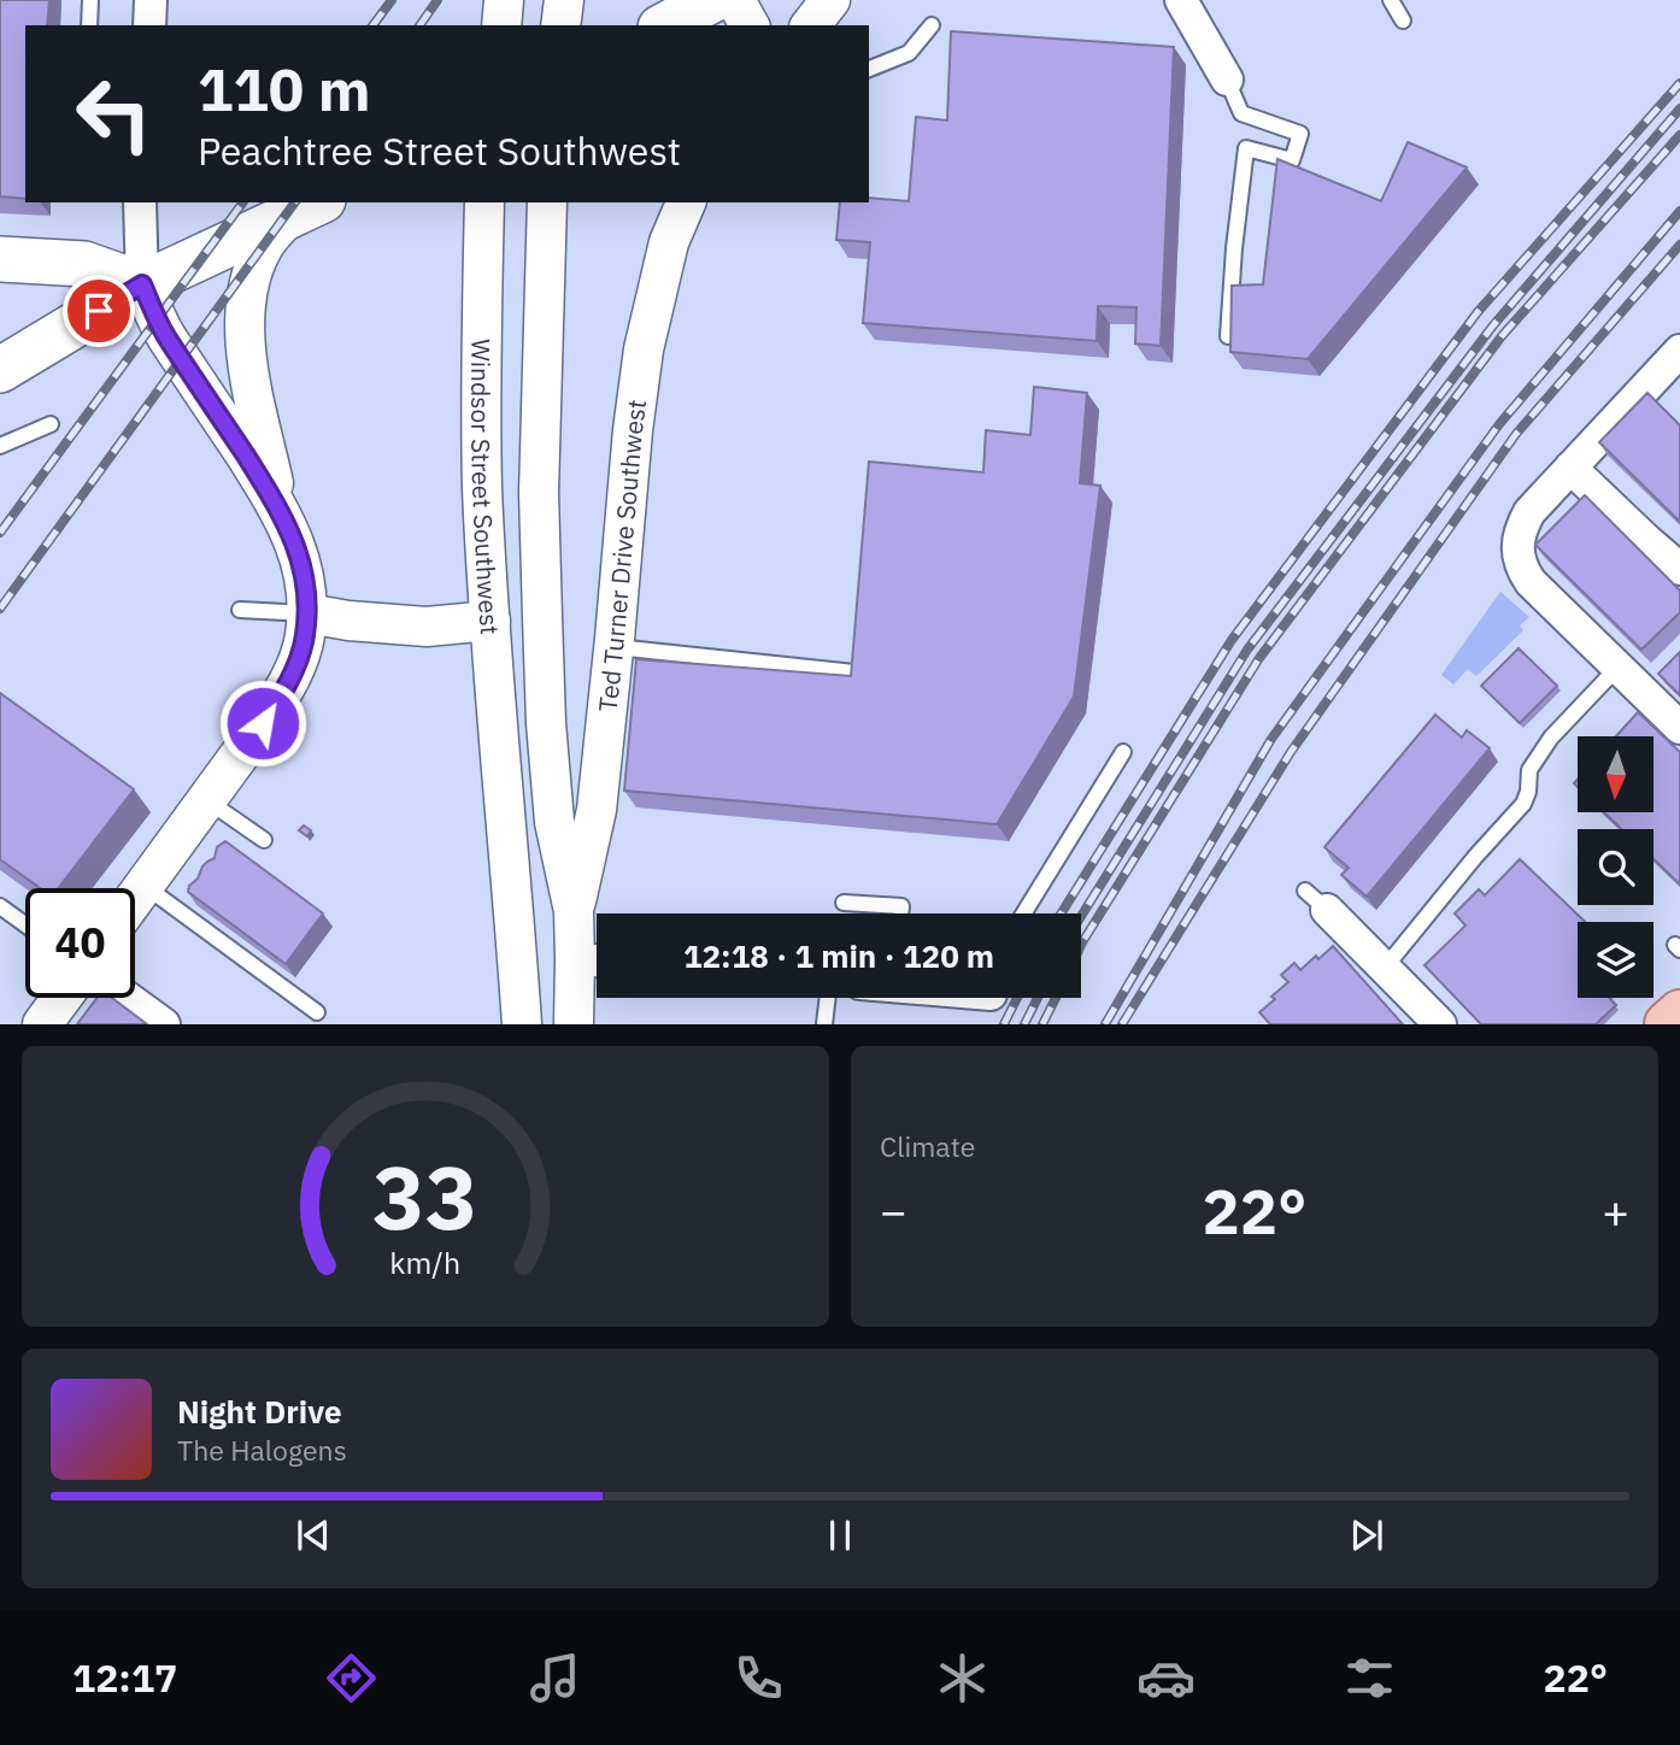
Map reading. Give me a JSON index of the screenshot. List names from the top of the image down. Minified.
{"streets":{"street":["Windsor Street Southwest","Ted Turner Drive Southwest"]},"north":"bottom","page":{"turn":["110 m","Peachtree Street Southwest"],"limit":"40","trip":"12:18 · 1 min · 120 m","tile":"Climate","heat":["−","22°","+"],"song":["Night Drive","The Halogens"],"tabs":["12:17","22°"],"gauge":["33","km/h"]}}
